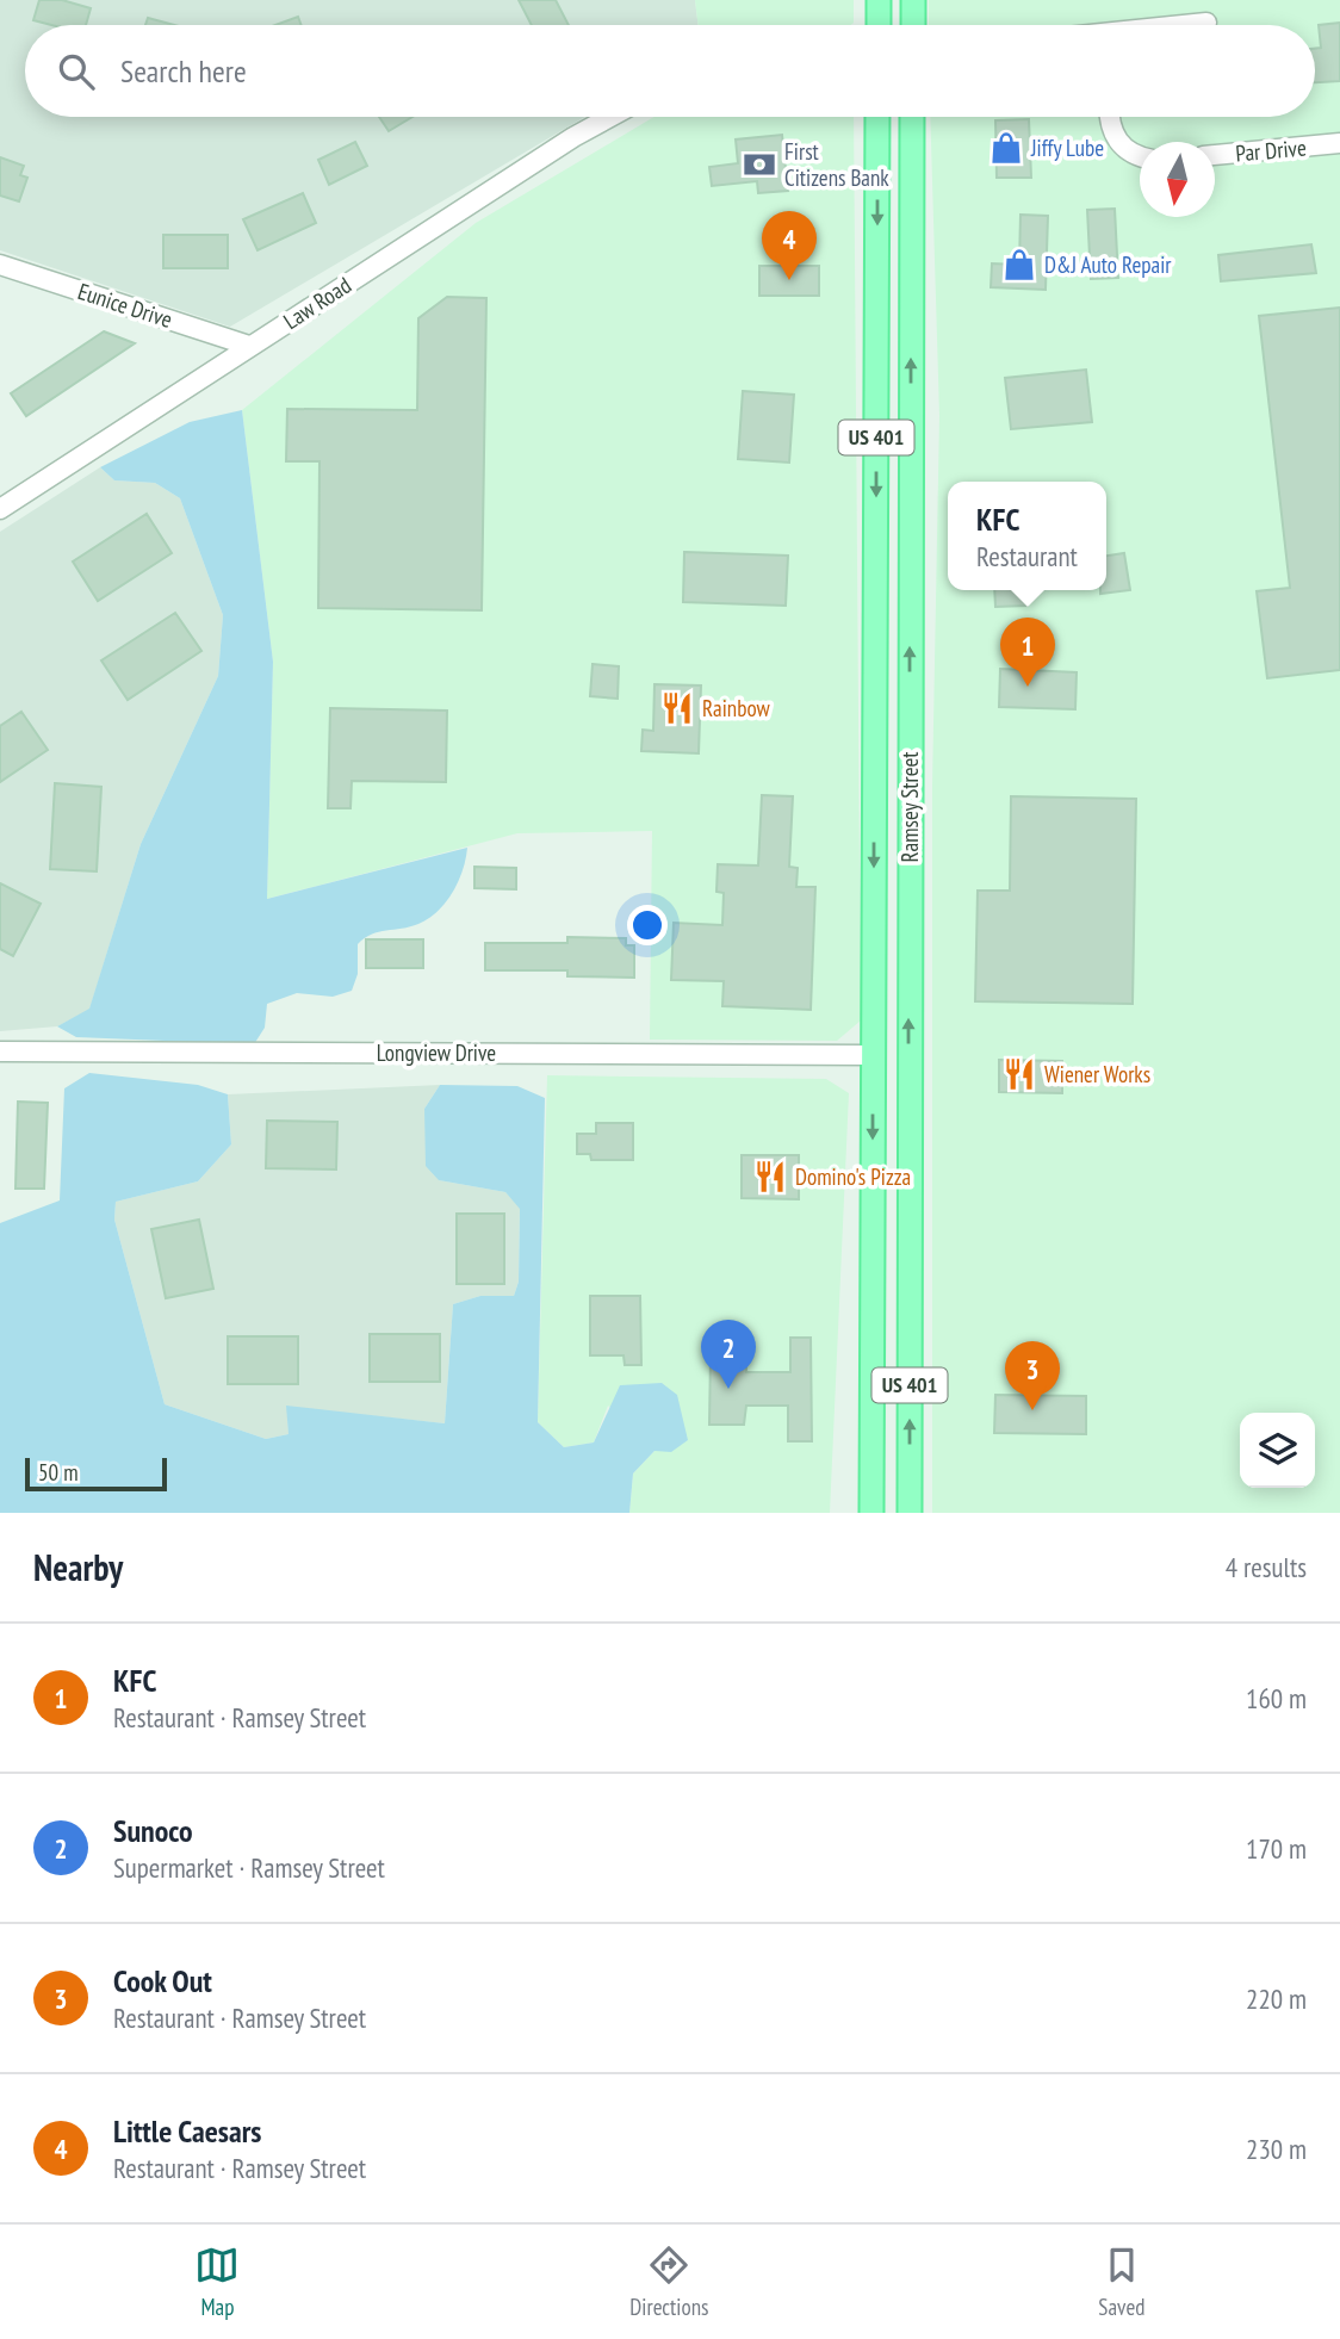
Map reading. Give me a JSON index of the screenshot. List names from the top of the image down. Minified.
{"streets":{"main road":["US 401","Ramsey Street"],"street":["Par Drive","Law Road","Eunice Drive","Longview Drive"]},"crossings":[["Law Road","Eunice Drive"],["Ramsey Street","Longview Drive"]],"places":{"shop":["Jiffy Lube","D&J Auto Repair"],"bank":["First Citizens Bank"],"restaurant":["Rainbow","Wiener Works","Domino's Pizza"]},"scale_bar":"50 m","north":"bottom","page":{"search":"Search here","pins":["4","1","2","3"],"popup":["KFC","Restaurant"],"scale":"50 m","heading":["Nearby","4 results"],"list":[{"mark":"1","name":"KFC","note":"Restaurant · Ramsey Street","value":"160 m"},{"mark":"2","name":"Sunoco","note":"Supermarket · Ramsey Street","value":"170 m"},{"mark":"3","name":"Cook Out","note":"Restaurant · Ramsey Street","value":"220 m"},{"mark":"4","name":"Little Caesars","note":"Restaurant · Ramsey Street","value":"230 m"}],"nav":["Map","Directions","Saved"]}}
